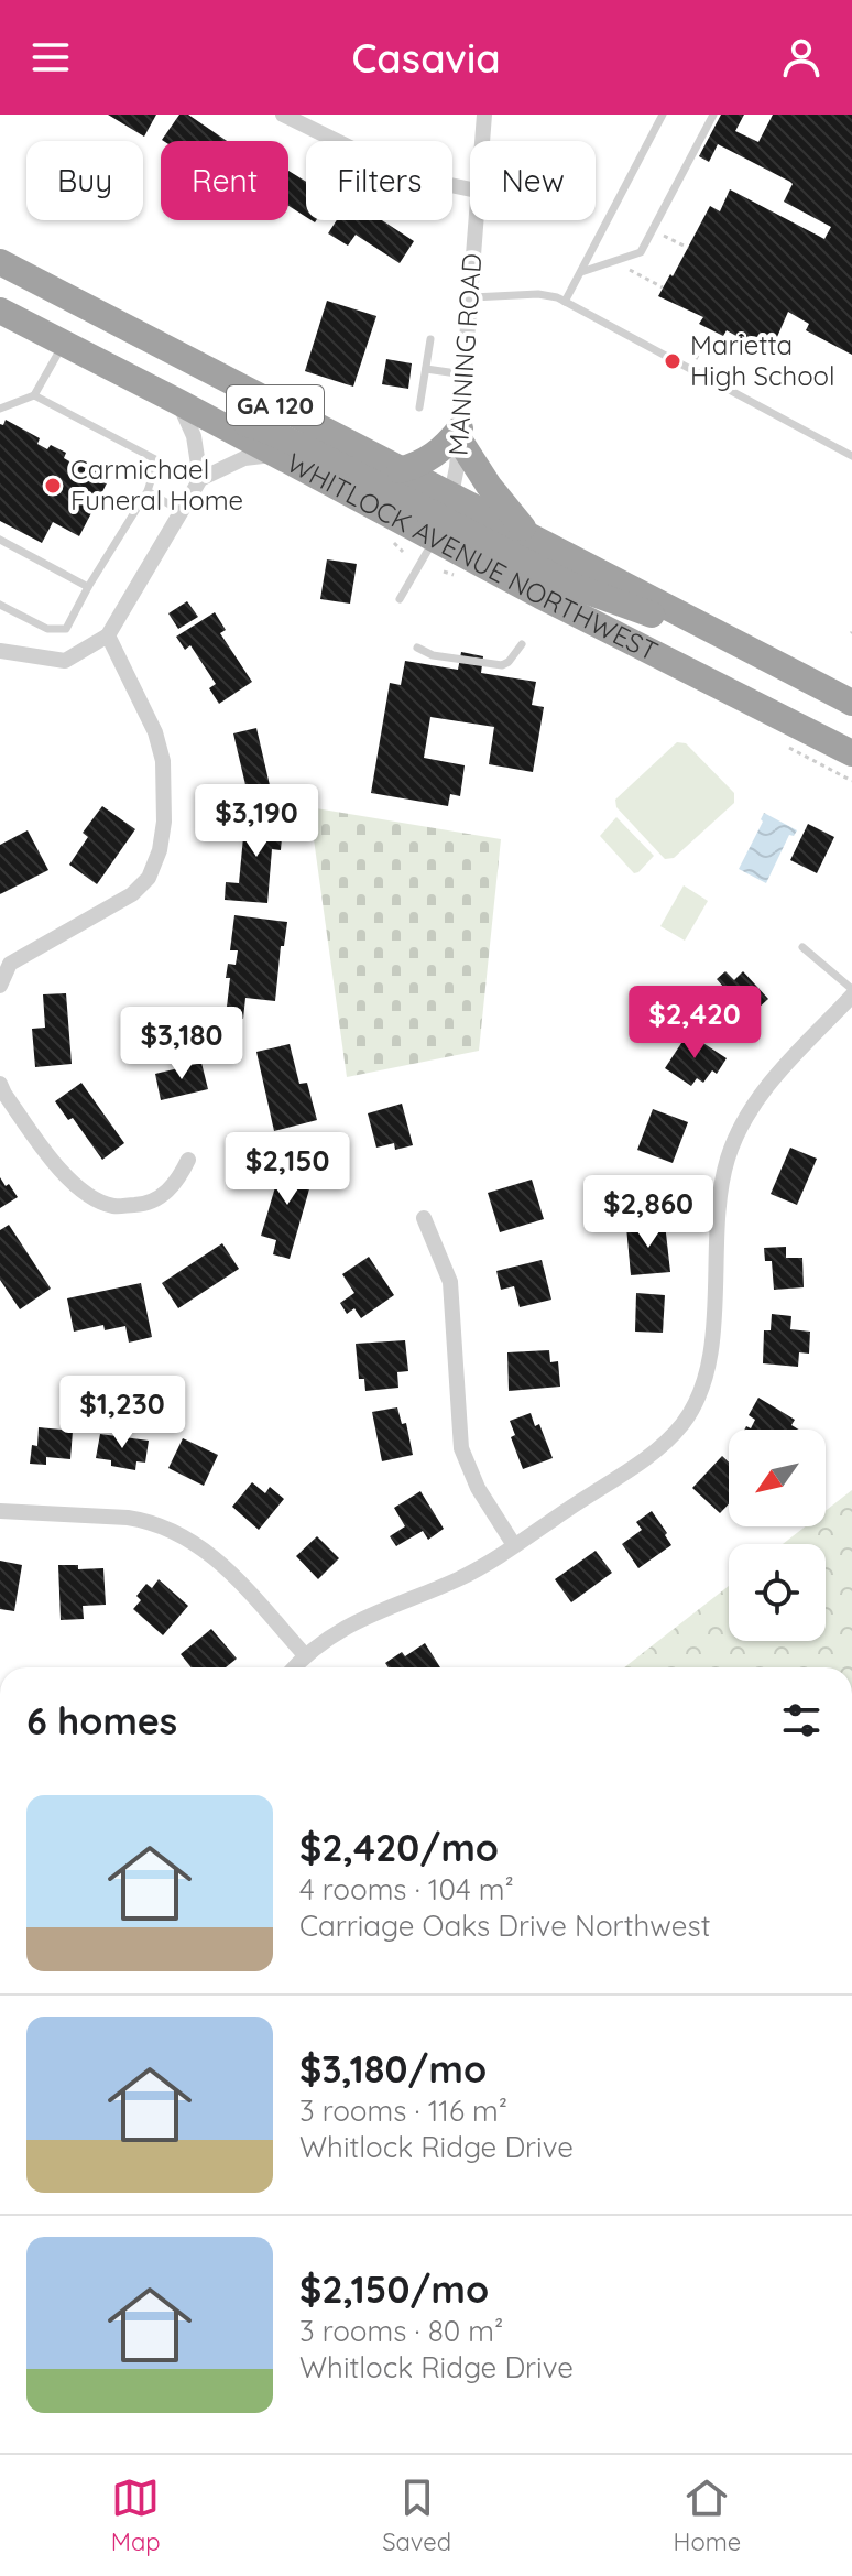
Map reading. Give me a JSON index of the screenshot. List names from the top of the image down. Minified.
{"streets":{"highway":["GA 120","WHITLOCK AVENUE NORTHWEST"],"street":["MANNING ROAD"]},"crossings":[["MANNING ROAD","WHITLOCK AVENUE NORTHWEST"]],"places":["Marietta High School","Carmichael Funeral Home"],"north":"bottom left","page":{"header":"Casavia","chip":["Buy","Rent","Filters","New"],"price":["$3,190","$2,420","$3,180","$2,150","$2,860","$1,230"],"heading":"6 homes","list":[{"name":"$2,420/mo","note":"4 rooms · 104 m² · Carriage Oaks Drive Northwest"},{"name":"$3,180/mo","note":"3 rooms · 116 m² · Whitlock Ridge Drive"},{"name":"$2,150/mo","note":"3 rooms · 80 m² · Whitlock Ridge Drive"}],"tabs":["Map","Saved","Home"]}}
